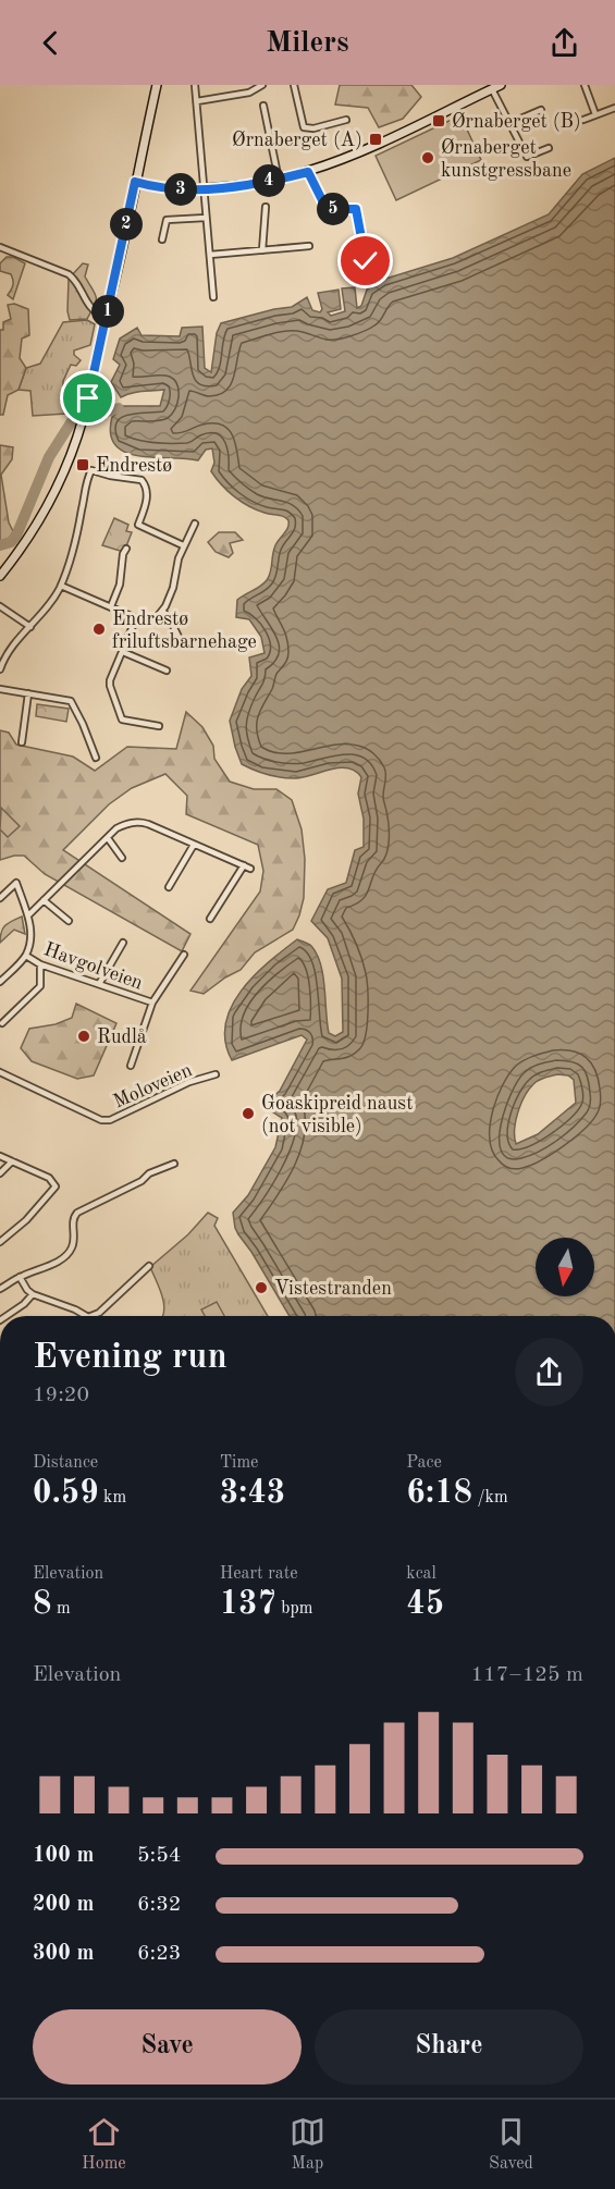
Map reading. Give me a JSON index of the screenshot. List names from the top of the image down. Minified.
{"streets":{"street":["Havgolveien","Moloveien"]},"places":{"transit":["Ørnaberget (B)","Ørnaberget (A)","Endrestø"],"other":["Ørnaberget kunstgressbane","Endrestø friluftsbarnehage","Rudlå","Goaskipreid naust (not visible)","Vistestranden"]},"north":"bottom","page":{"header":"Milers","pins":["4","3","5","2","1"],"heading":["Evening run","19:20"],"stats":[["Distance","0.59 km"],["Time","3:43"],["Pace","6:18 /km"],["Elevation","8 m"],["Heart rate","137 bpm"],["kcal","45"]],"chart":["Elevation","117–125 m"],"list":[{"name":"100 m","note":"5:54"},{"name":"200 m","note":"6:32"},{"name":"300 m","note":"6:23"}],"buttons":["Save","Share"],"tabs":["Home","Map","Saved"]}}
